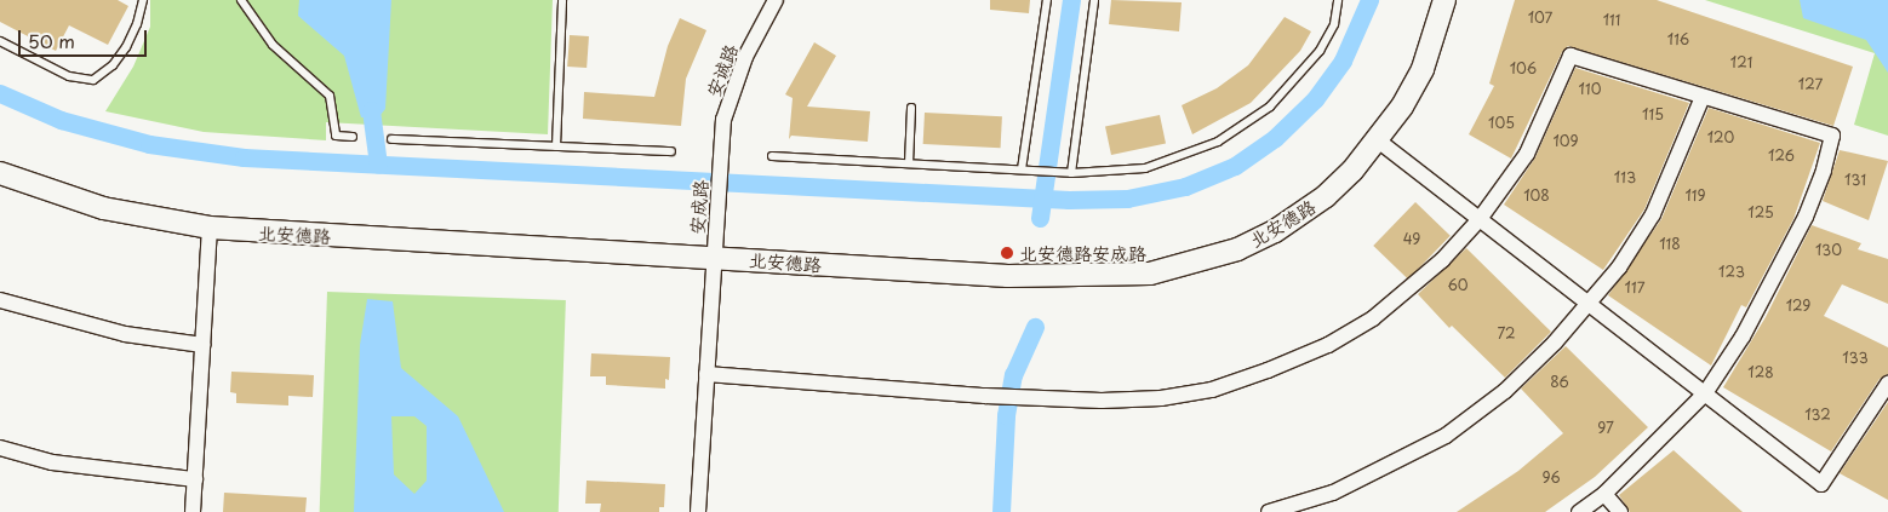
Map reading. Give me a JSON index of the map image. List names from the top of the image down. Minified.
{"streets":{"street":["安诚路","安成路","北安德路"]},"crossings":[["安诚路","安成路"],["安成路","北安德路"]],"places":["北安德路安成路"],"house_numbers":["107","111","116","121","106","127","110","115","105","120","109","126","113","131","108","119","125","49","118","130","123","60","117","129","72","133","128","86","132","97","96"],"scale_bar":"50 m"}
